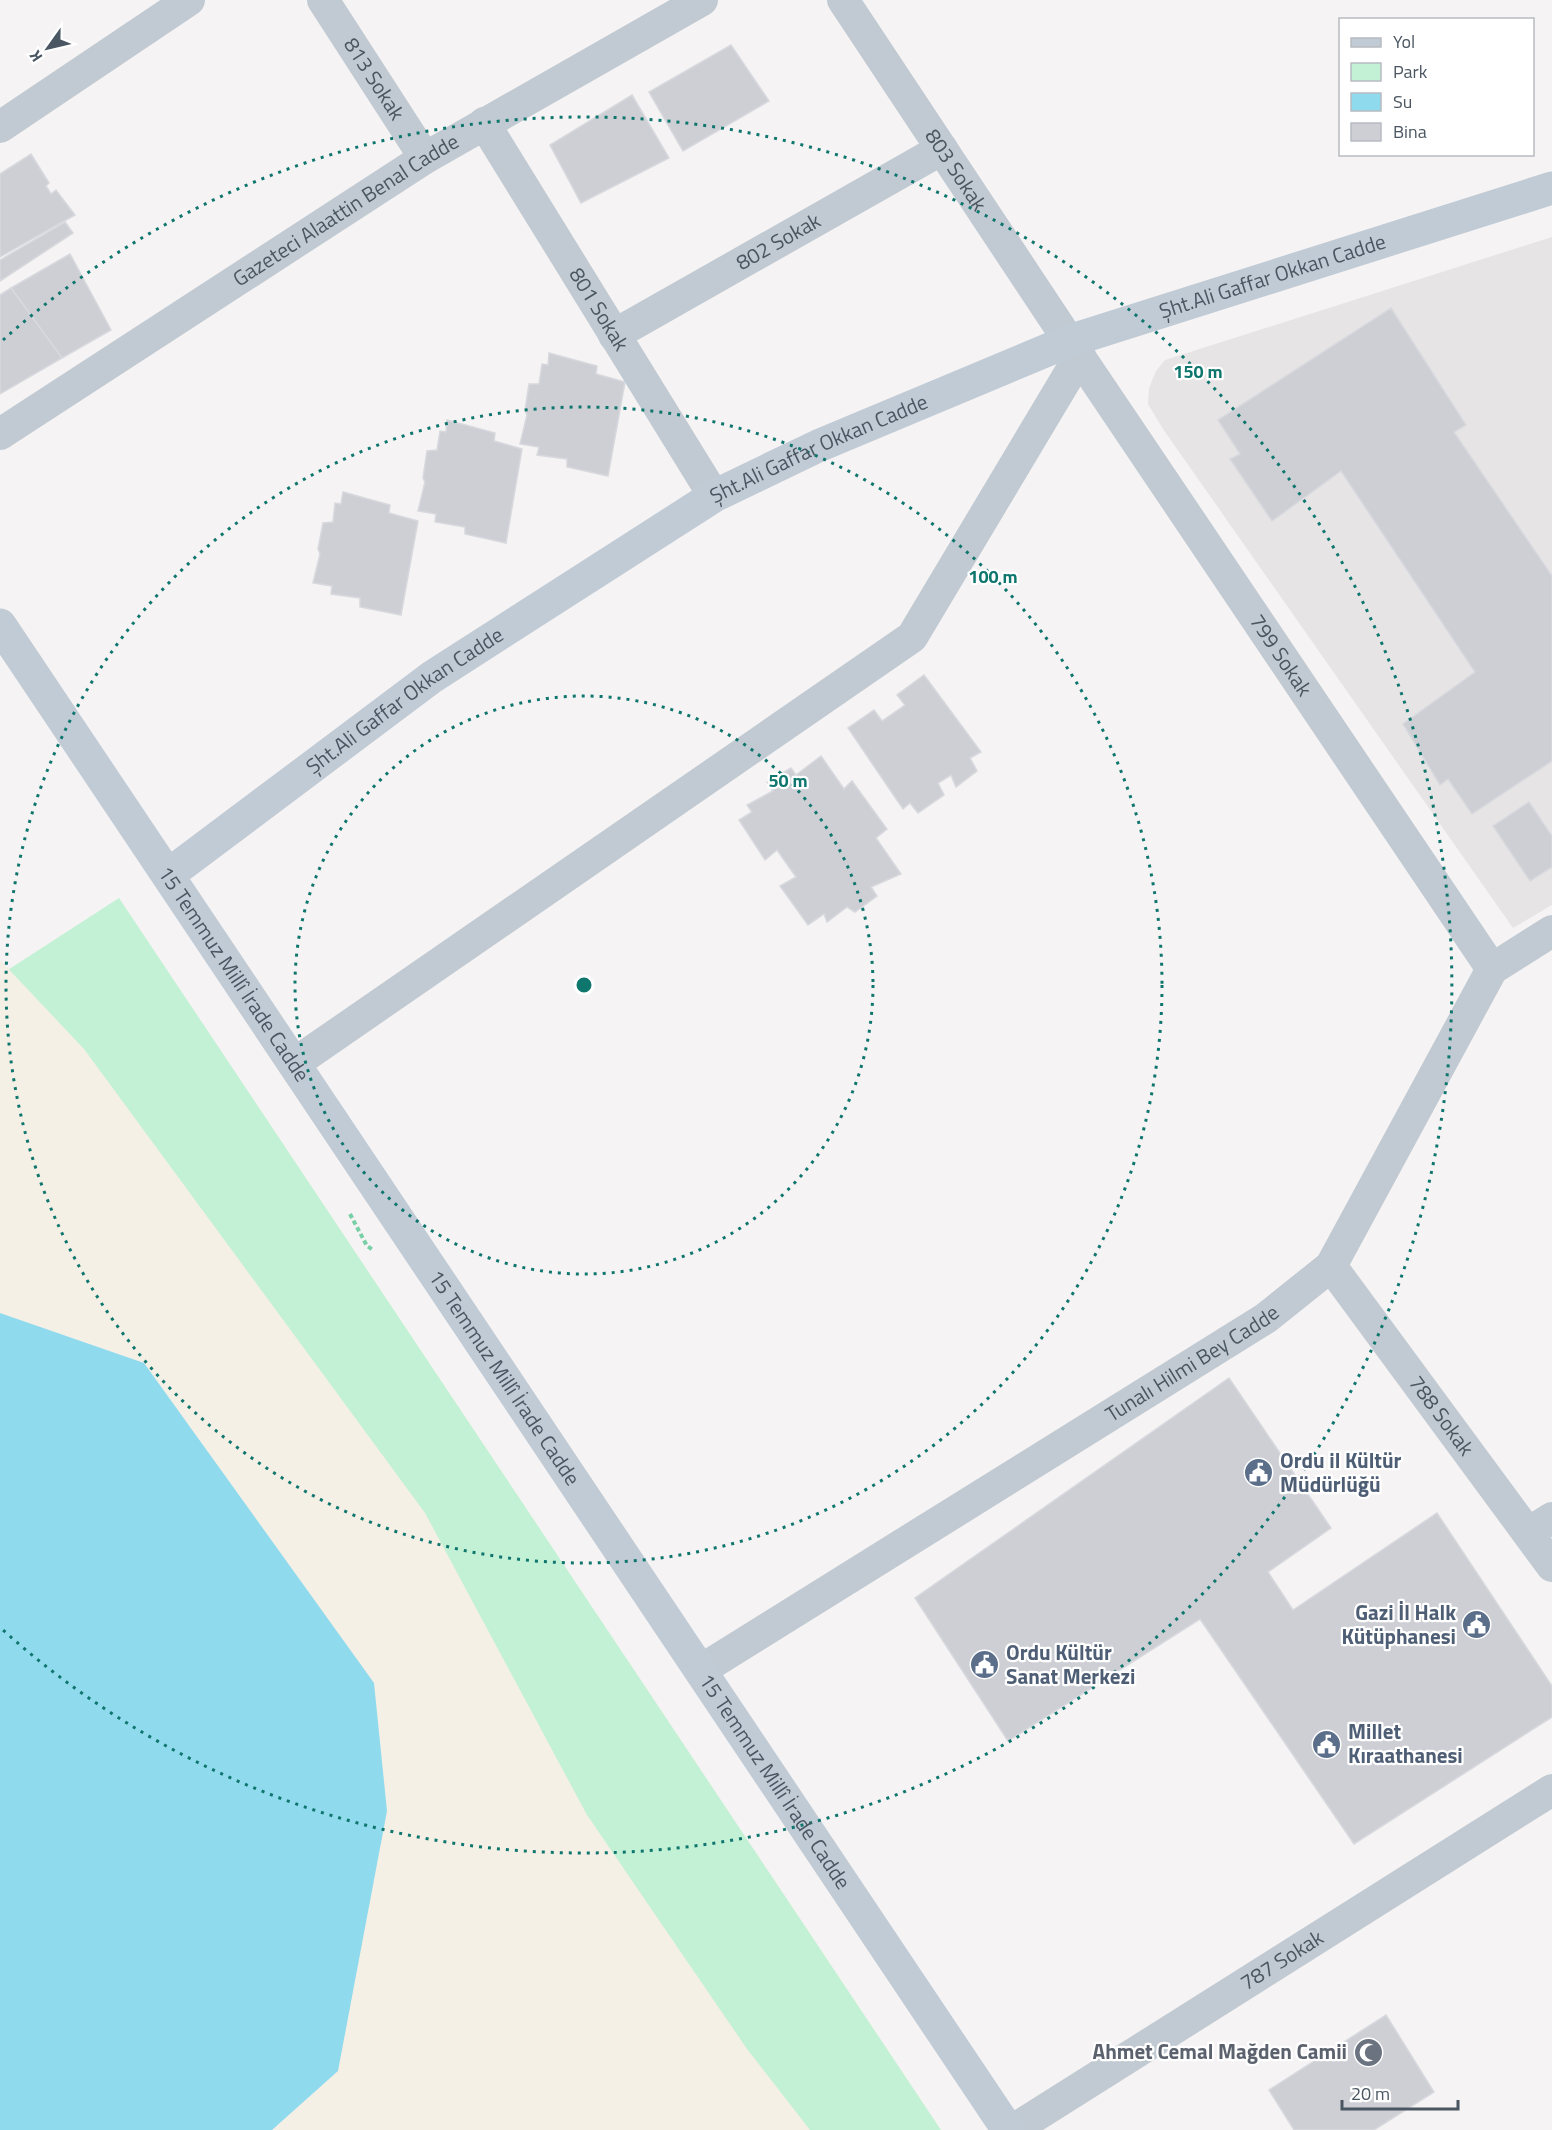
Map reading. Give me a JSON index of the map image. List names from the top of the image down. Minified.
{"streets":{"main road":["Şht.Ali Gaffar Okkan Cadde","15 Temmuz Millî İrade Cadde"],"street":["813 Sokak","803 Sokak","Gazeteci Alaattin Benal Cadde","802 Sokak","801 Sokak","799 Sokak","Tunalı Hilmi Bey Cadde","788 Sokak","787 Sokak"]},"crossings":[["813 Sokak","Gazeteci Alaattin Benal Cadde"],["803 Sokak","802 Sokak"],["803 Sokak","Şht.Ali Gaffar Okkan Cadde"],["803 Sokak","799 Sokak"],["Gazeteci Alaattin Benal Cadde","801 Sokak"],["802 Sokak","801 Sokak"],["Şht.Ali Gaffar Okkan Cadde","801 Sokak"],["Şht.Ali Gaffar Okkan Cadde","799 Sokak"],["Şht.Ali Gaffar Okkan Cadde","15 Temmuz Millî İrade Cadde"],["799 Sokak","Tunalı Hilmi Bey Cadde"],["15 Temmuz Millî İrade Cadde","Tunalı Hilmi Bey Cadde"],["15 Temmuz Millî İrade Cadde","787 Sokak"],["Tunalı Hilmi Bey Cadde","788 Sokak"]],"places":{"public building":["Ordu il Kültür Müdürlüğü","Gazi İl Halk Kütüphanesi","Ordu Kültür Sanat Merkezi","Millet Kıraathanesi"],"mosque":["Ahmet Cemal Mağden Camii"]},"legend":["Yol","Park","Su","Bina"],"scale_bar":"20 m","north":"bottom left","rings":["150 m","100 m","50 m"]}
